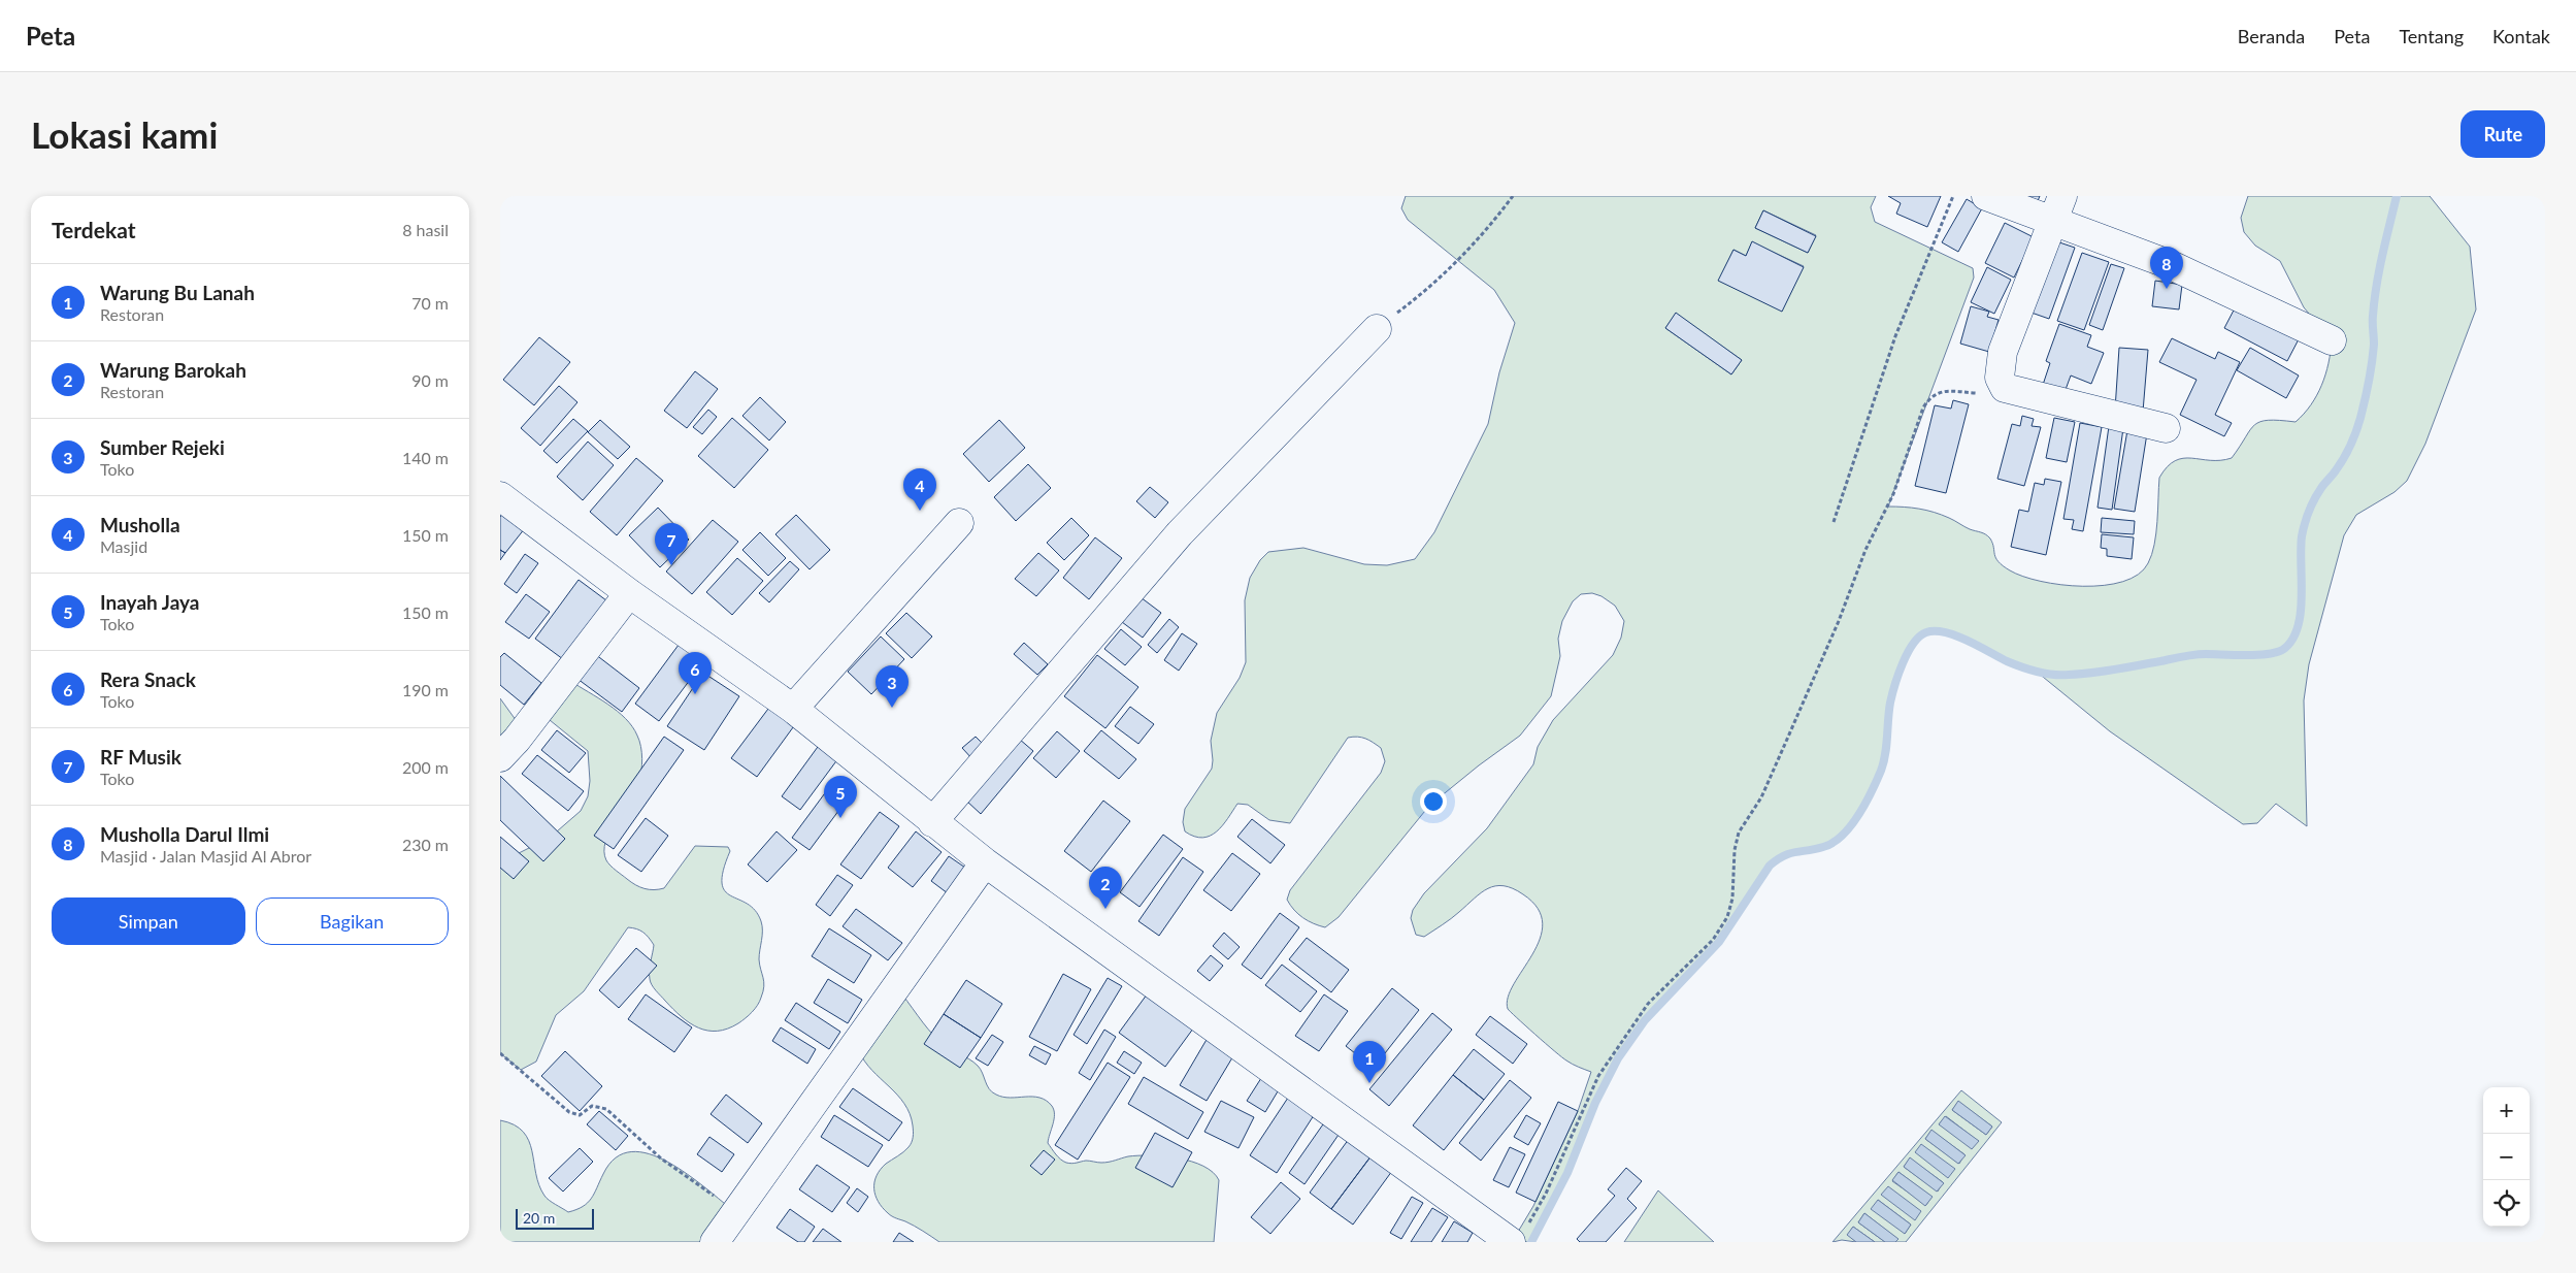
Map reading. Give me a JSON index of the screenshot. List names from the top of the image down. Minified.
{"scale_bar":"20 m","page":{"header":"Peta","nav":["Beranda","Peta","Tentang","Kontak"],"buttons":["Rute",["Simpan","Bagikan"]],"title":"Lokasi kami","heading":["Terdekat","8 hasil"],"pins":["8","4","7","6","3","5","2","1"],"list":[{"mark":"1","name":"Warung Bu Lanah","note":"Restoran","value":"70 m"},{"mark":"2","name":"Warung Barokah","note":"Restoran","value":"90 m"},{"mark":"3","name":"Sumber Rejeki","note":"Toko","value":"140 m"},{"mark":"4","name":"Musholla","note":"Masjid","value":"150 m"},{"mark":"5","name":"Inayah Jaya","note":"Toko","value":"150 m"},{"mark":"6","name":"Rera Snack","note":"Toko","value":"190 m"},{"mark":"7","name":"RF Musik","note":"Toko","value":"200 m"},{"mark":"8","name":"Musholla Darul Ilmi","note":"Masjid · Jalan Masjid Al Abror","value":"230 m"}],"map_buttons":["+","−"],"scale":"20 m"}}
